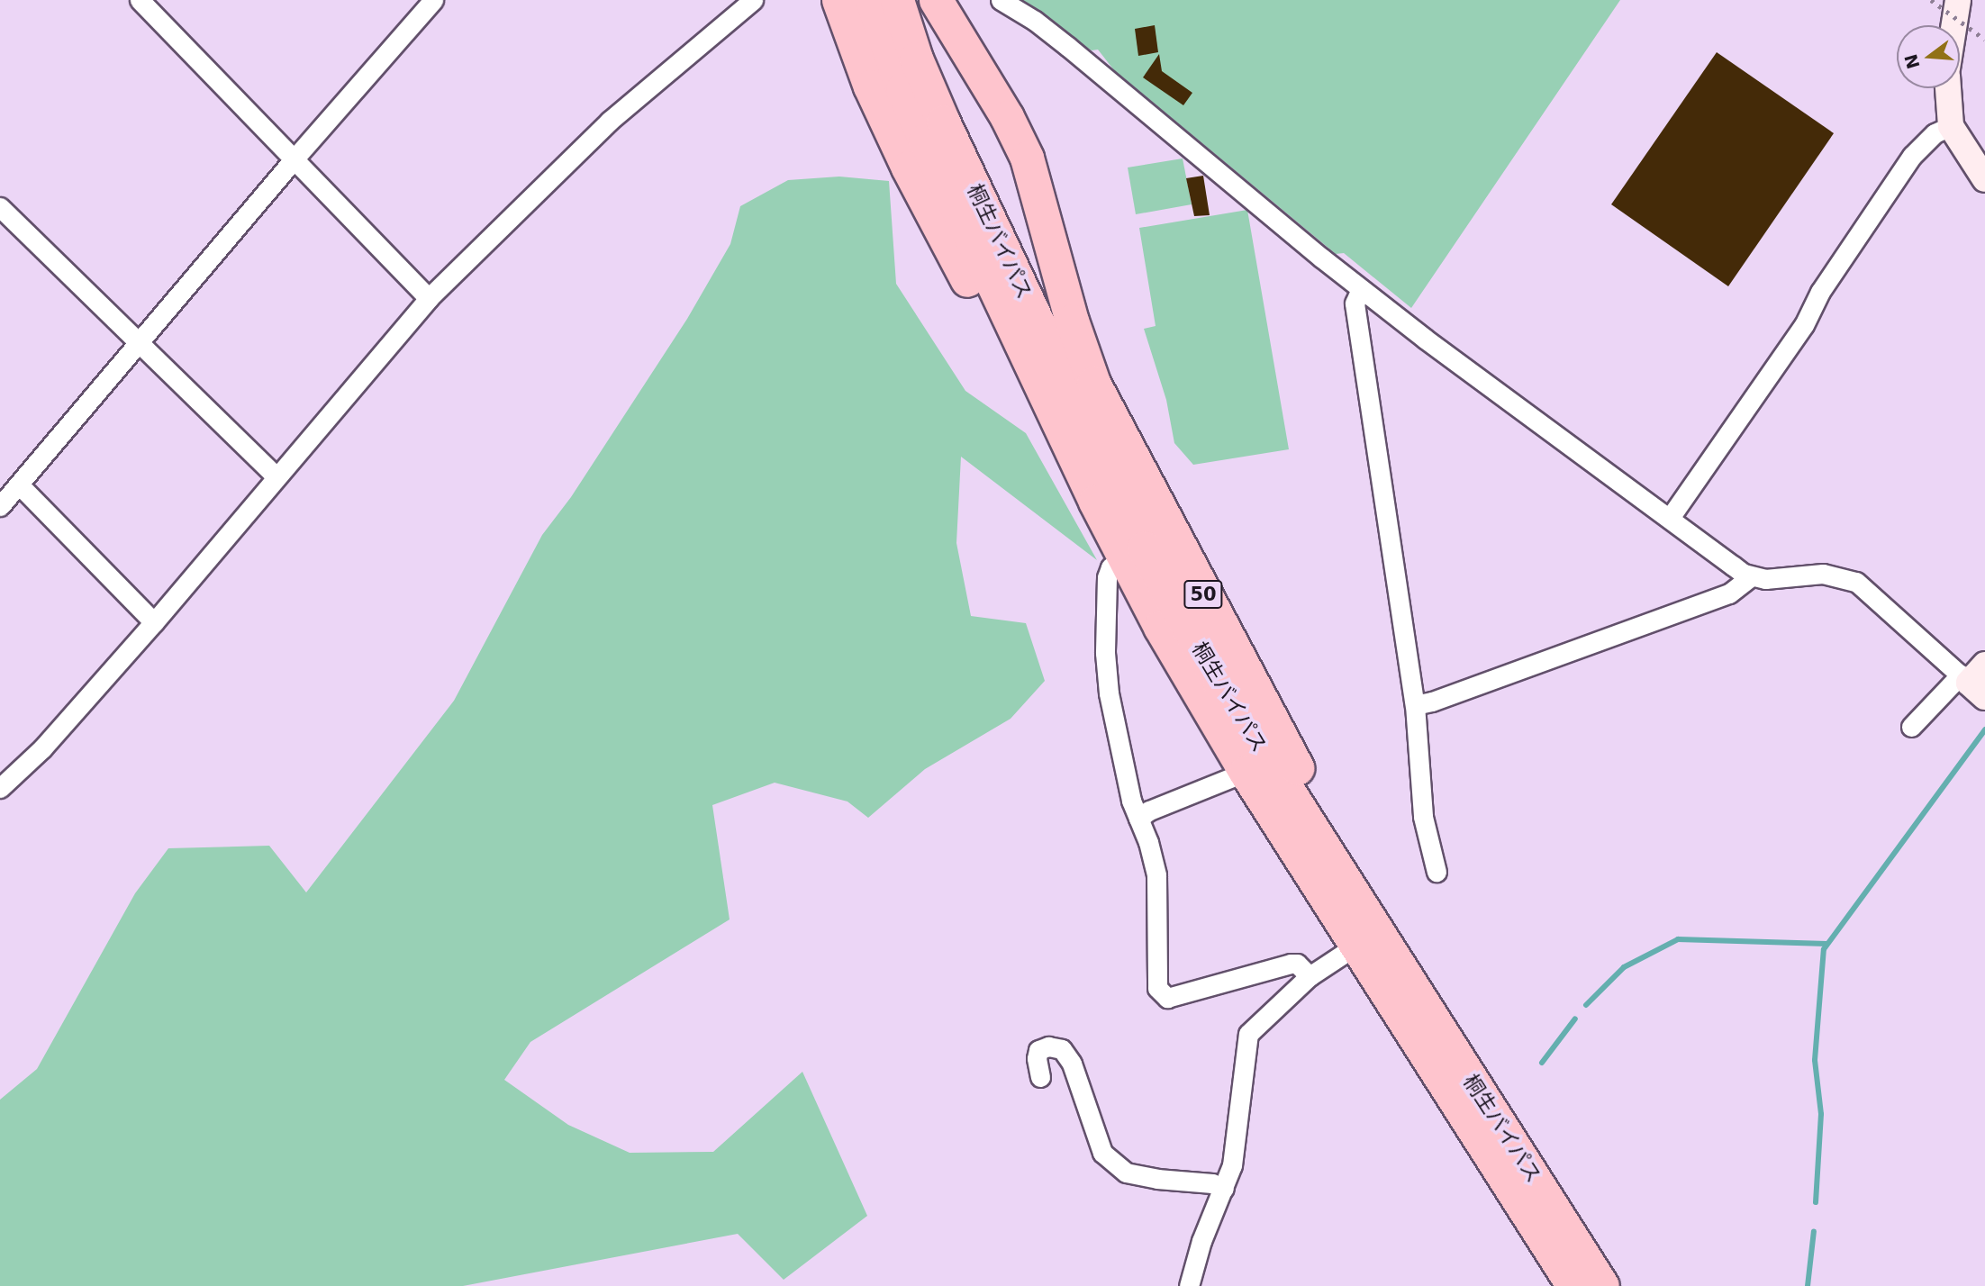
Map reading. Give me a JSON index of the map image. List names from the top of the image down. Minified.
{"streets":{"highway":["桐生バイパス","50"]},"crossings":[["桐生バイパス","50"]],"north":"left"}
